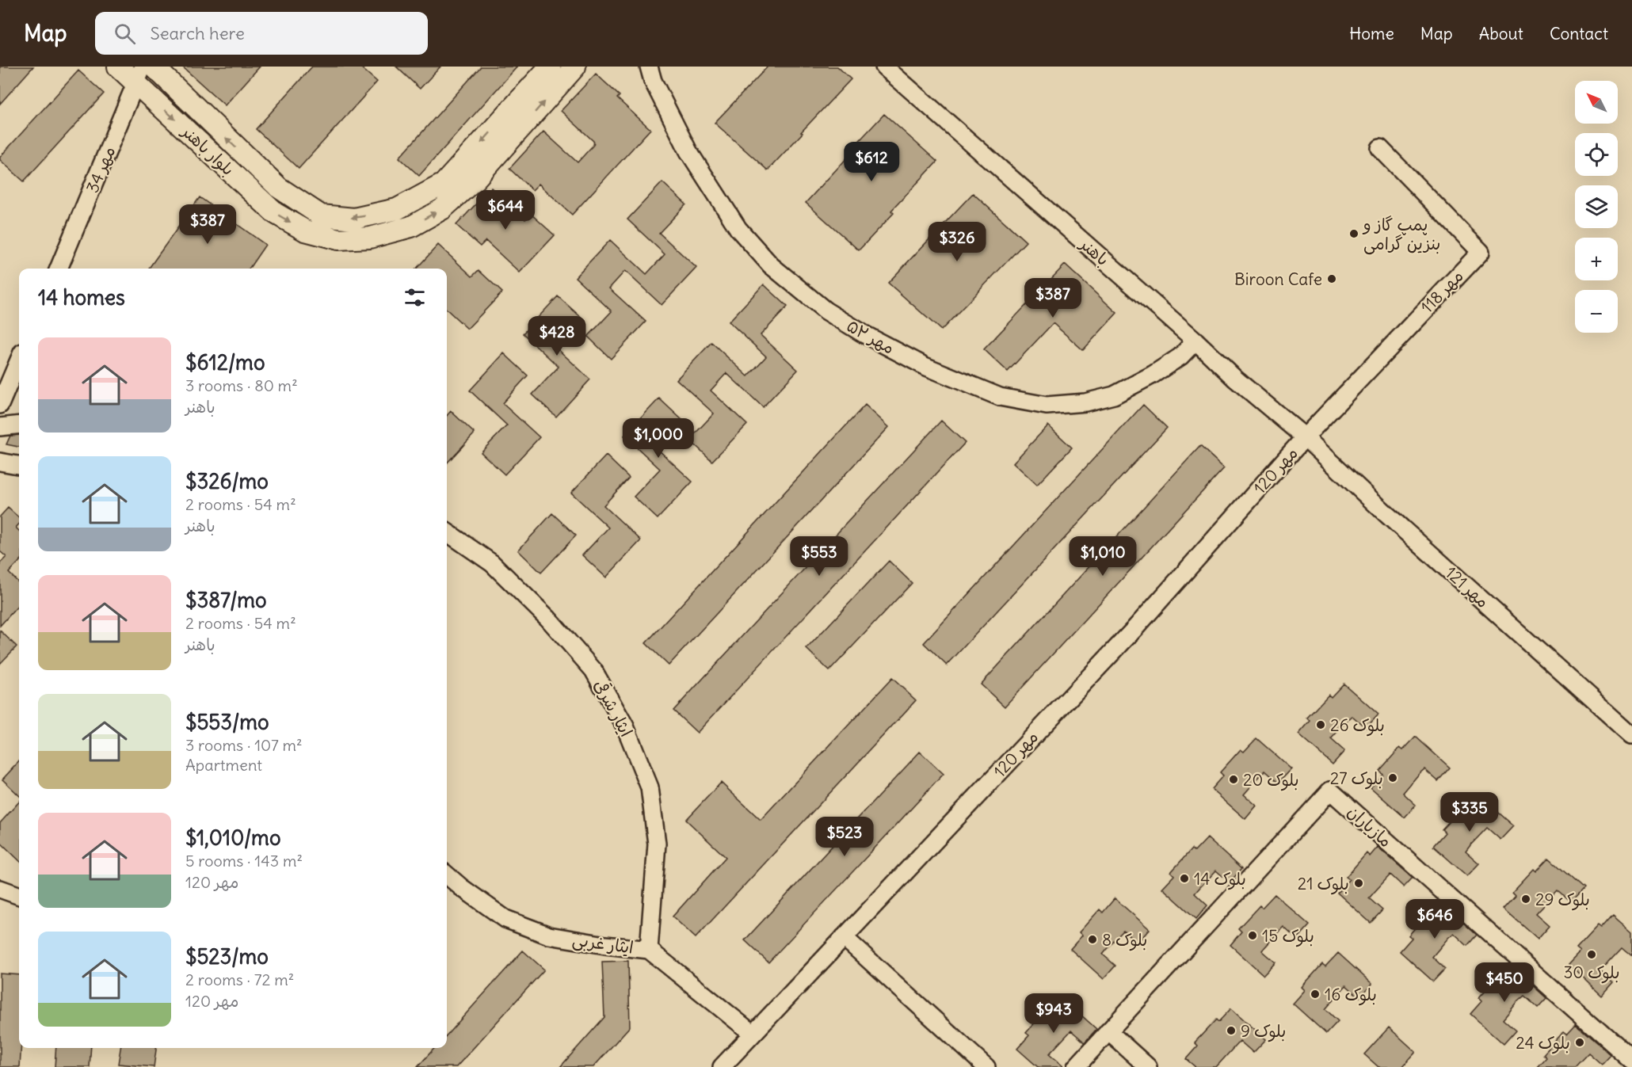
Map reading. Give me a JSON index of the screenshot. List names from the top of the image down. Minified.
{"streets":{"main road":["بلوار باهنر"],"street":["مهر 34","باهنر","مهر 118","مهر ۵۲","مهر 120","مهر 121","ایثار شرقی","مازیاران","ایثار غربی"]},"crossings":[["بلوار باهنر","مهر 34"],["باهنر","مهر 118"],["باهنر","مهر ۵۲"],["باهنر","مهر 120"],["باهنر","مهر 121"],["مهر 118","مهر 120"],["مهر 118","مهر 121"],["مهر 120","مهر 121"],["مهر 120","ایثار غربی"],["ایثار شرقی","ایثار غربی"]],"places":["پمپ گاز و بنزین گرامی","Biroon Cafe","بلوک 26","بلوک 27","بلوک 20","بلوک 14","بلوک 21","بلوک 29","بلوک 15","بلوک 8","بلوک 30","بلوک 16","بلوک 9","بلوک 24"],"north":"top left","page":{"header":"Map","search":"Search here","nav":["Home","Map","About","Contact"],"map_buttons":["+","−"],"price":["$612","$644","$387","$326","$387","$428","$1,000","$553","$1,010","$335","$523","$646","$450","$943"],"heading":"14 homes","list":[{"name":"$612/mo","note":"3 rooms · 80 m² · باهنر"},{"name":"$326/mo","note":"2 rooms · 54 m² · باهنر"},{"name":"$387/mo","note":"2 rooms · 54 m² · باهنر"},{"name":"$553/mo","note":"3 rooms · 107 m² · Apartment"},{"name":"$1,010/mo","note":"5 rooms · 143 m² · مهر 120"},{"name":"$523/mo","note":"2 rooms · 72 m² · مهر 120"}]}}
